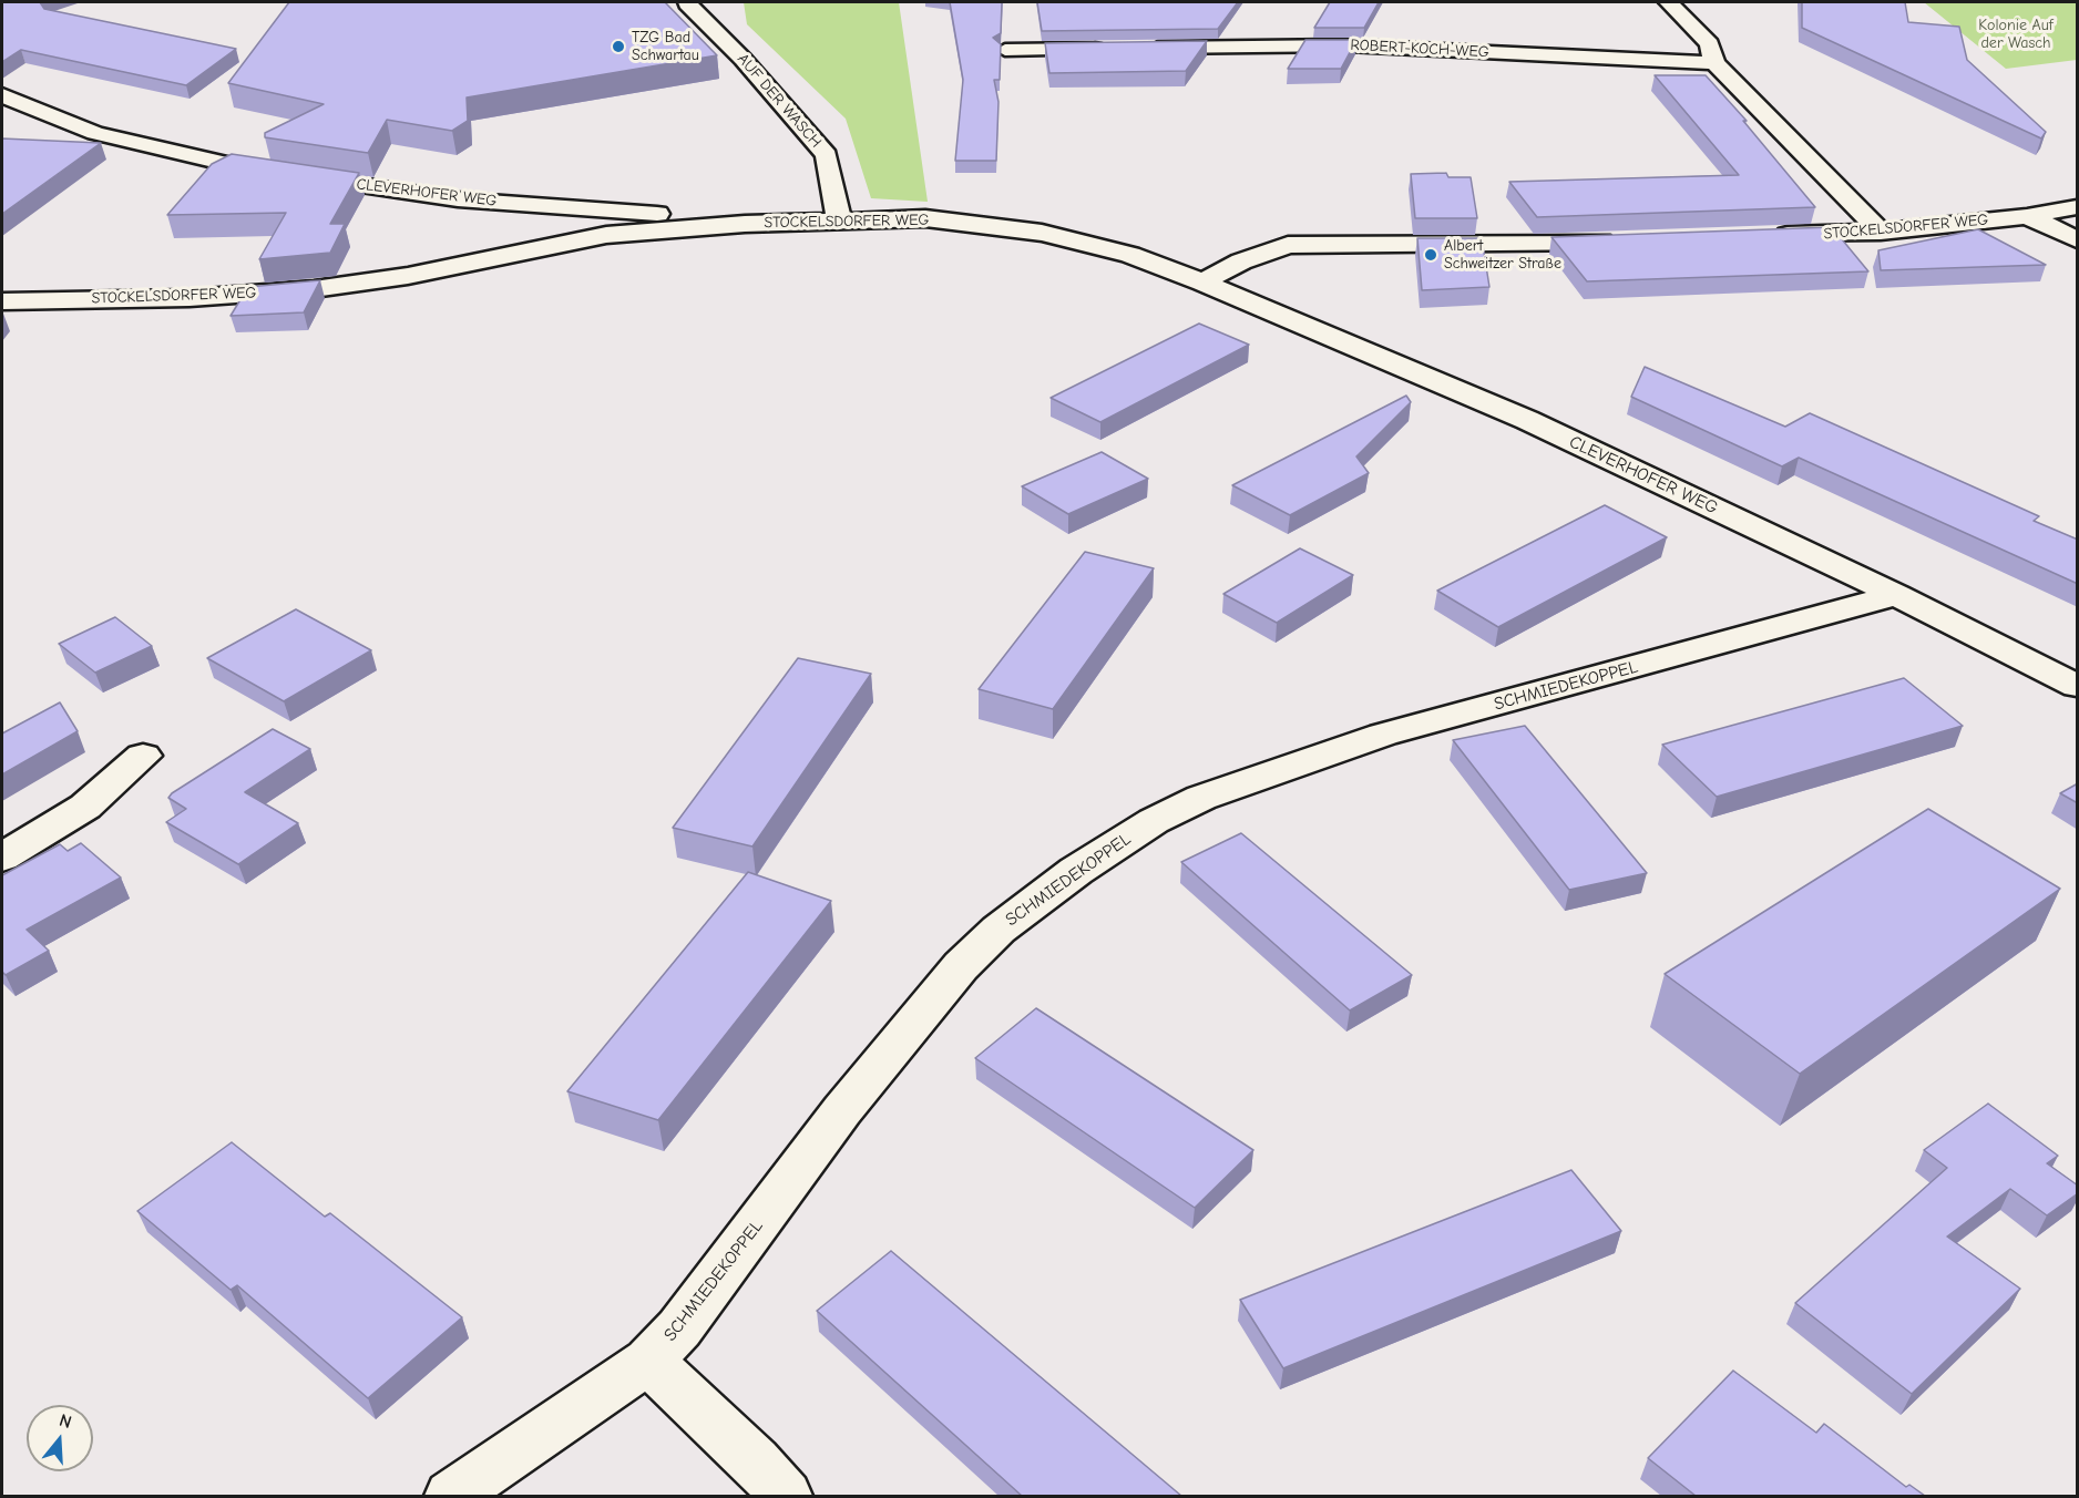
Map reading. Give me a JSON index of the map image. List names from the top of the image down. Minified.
{"streets":{"street":["ROBERT-KOCH-WEG","AUF DER WASCH","CLEVERHOFER WEG","STOCKELSDORFER WEG","SCHMIEDEKOPPEL"]},"crossings":[["AUF DER WASCH","STOCKELSDORFER WEG"],["CLEVERHOFER WEG","STOCKELSDORFER WEG"],["CLEVERHOFER WEG","SCHMIEDEKOPPEL"]],"parks":["Kolonie Auf der Wasch"],"places":["TZG Bad Schwartau","Albert Schweitzer Straße"],"north":"top"}
